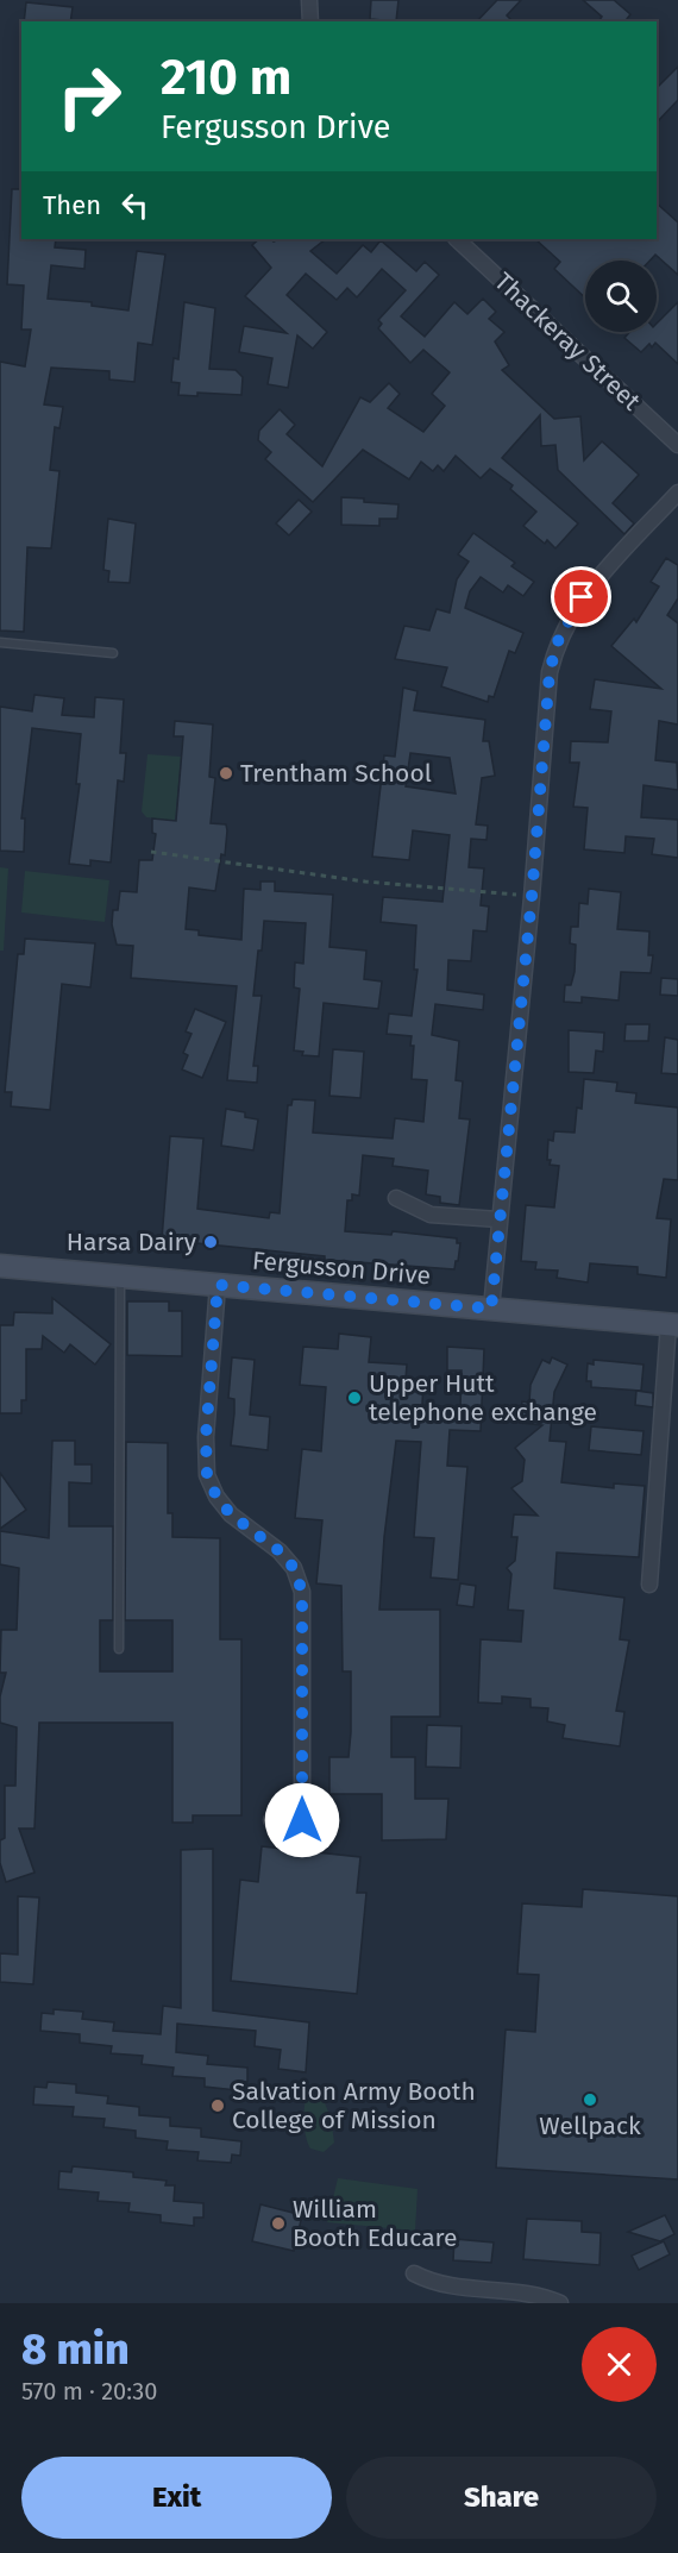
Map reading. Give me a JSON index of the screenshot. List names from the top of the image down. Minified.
{"streets":{"main road":["Fergusson Drive"],"street":["Thackeray Street"]},"places":["Trentham School","Harsa Dairy","Upper Hutt telephone exchange","Wellpack","Salvation Army Booth College of Mission","William Booth Educare"],"page":{"turn":["210 m","Fergusson Drive"],"then":"Then","heading":["8 min","570 m · 20:30"],"buttons":["Exit","Share"]}}
